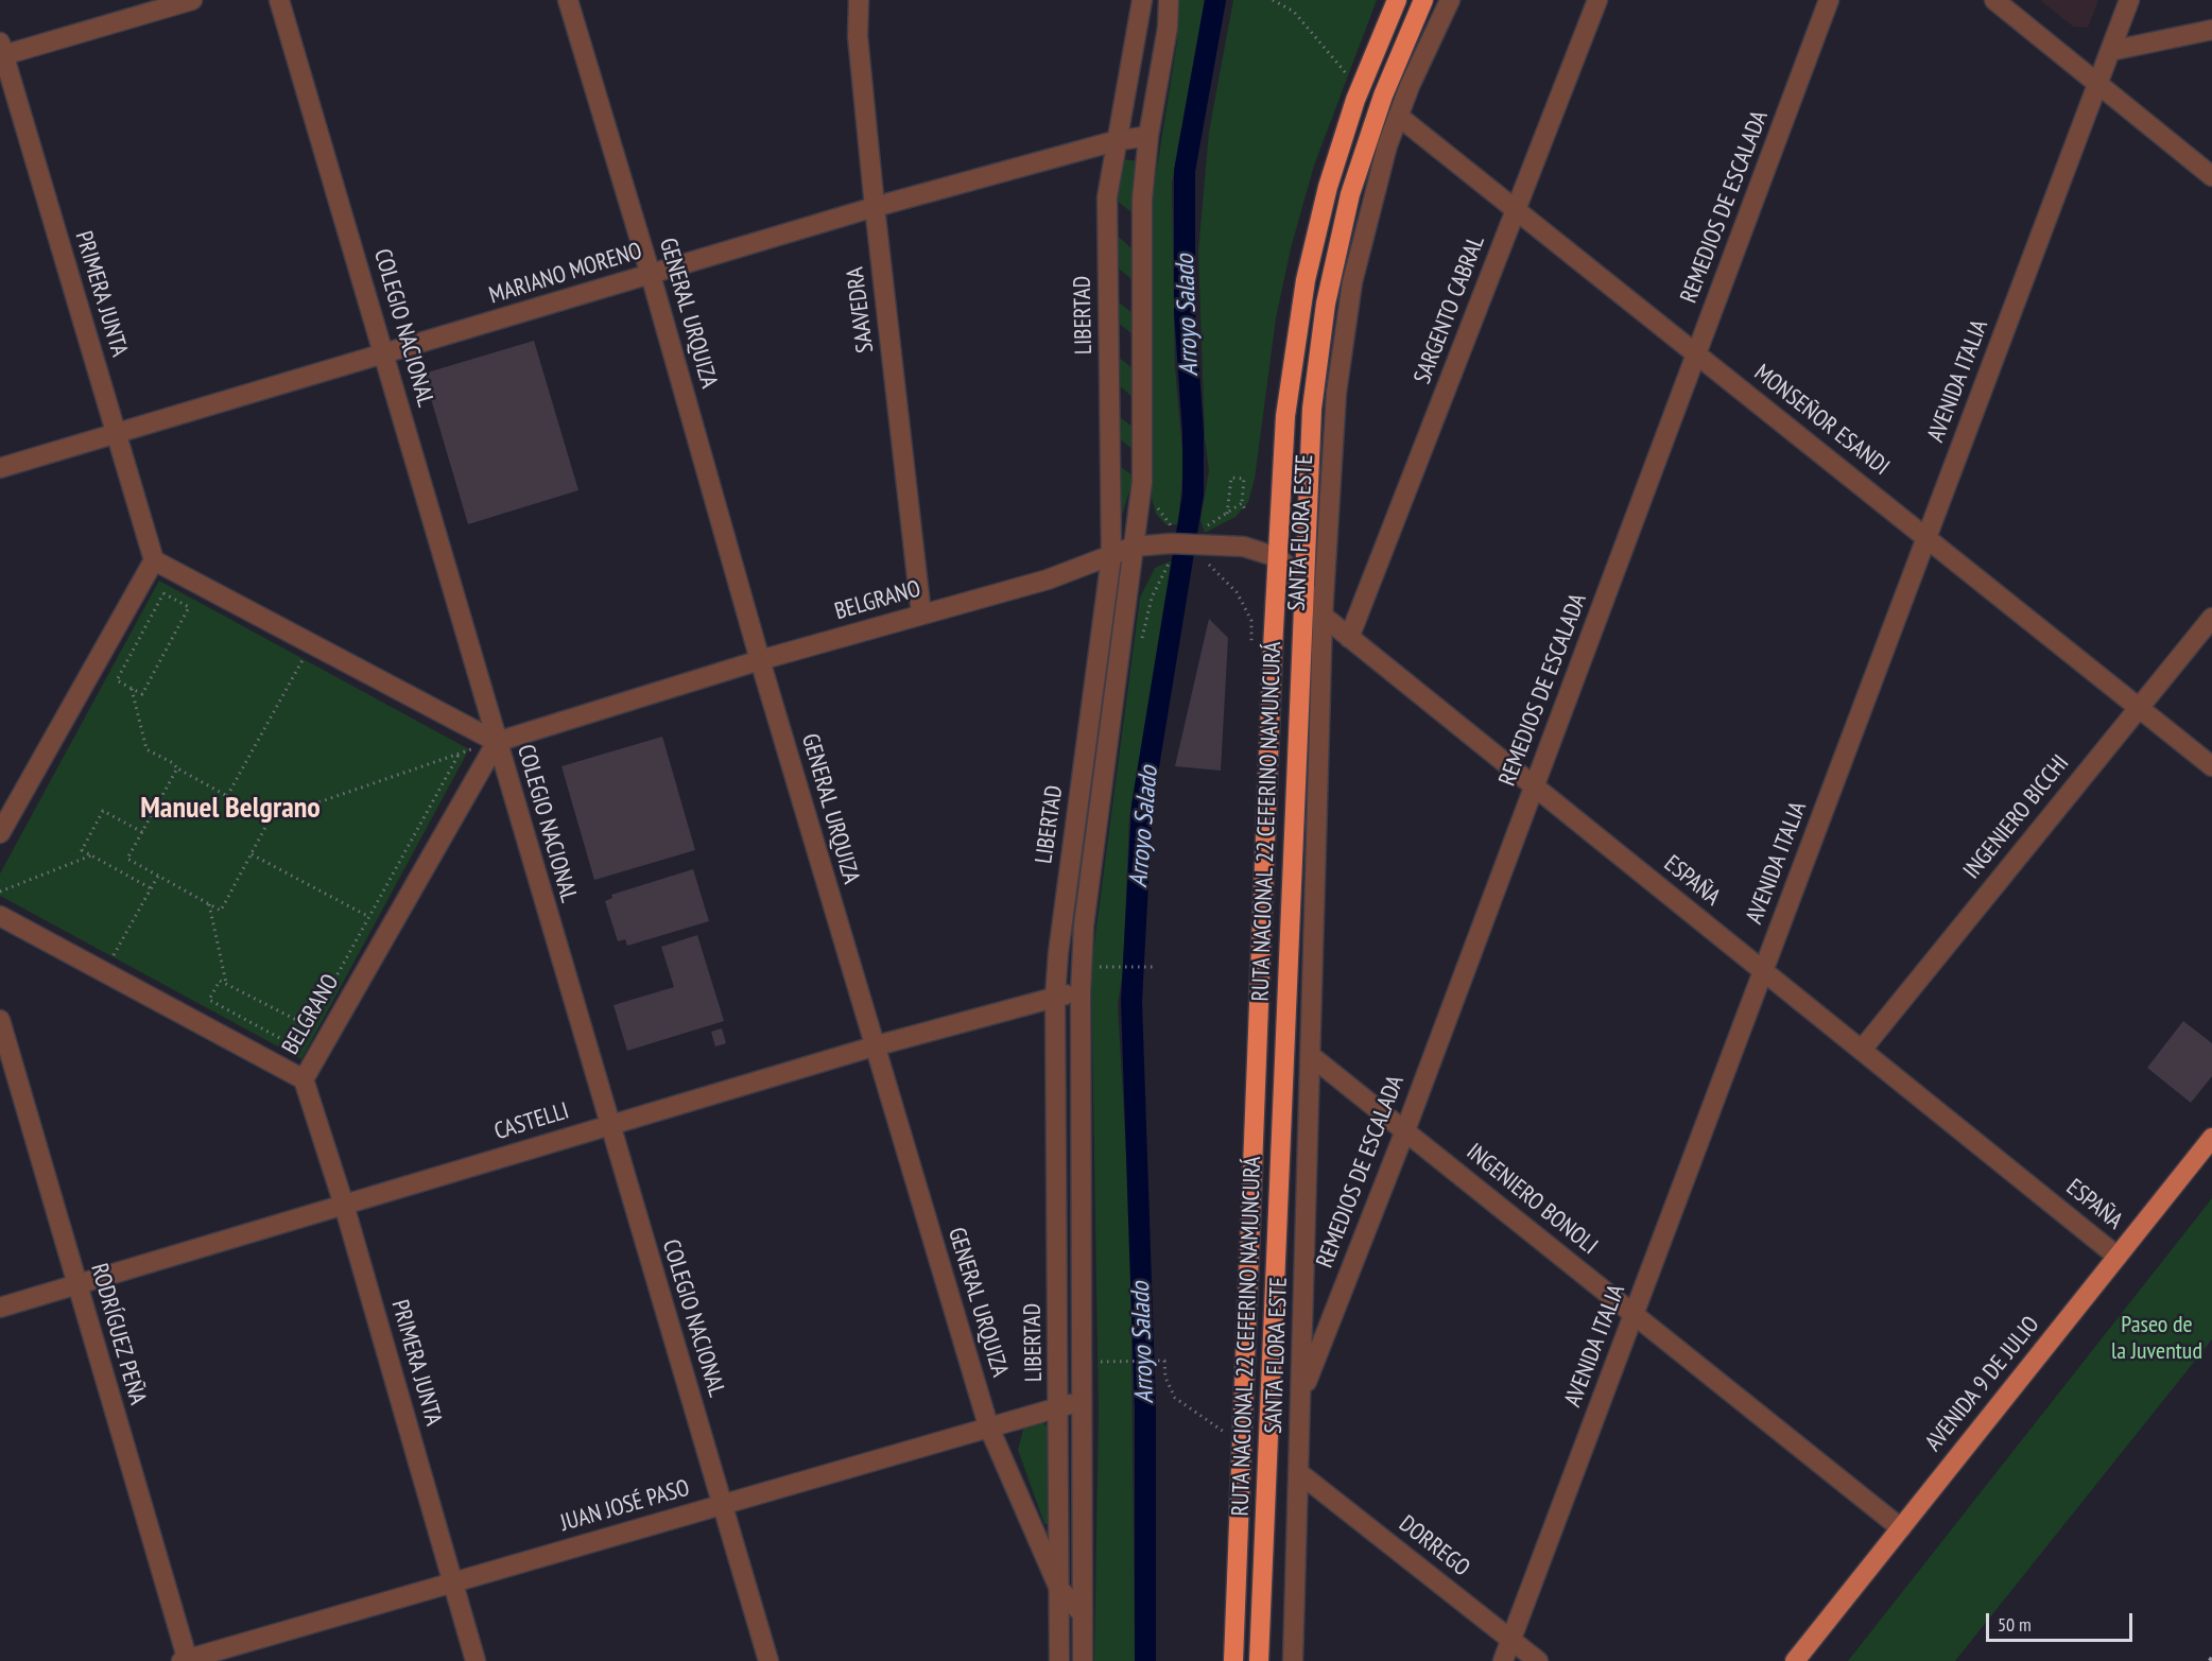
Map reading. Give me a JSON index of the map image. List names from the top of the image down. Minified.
{"streets":{"highway":["RUTA NACIONAL 22 CEFERINO NAMUNCURÁ"],"main road":["AVENIDA 9 DE JULIO"],"street":["REMEDIOS DE ESCALADA","MARIANO MORENO","PRIMERA JUNTA","SAAVEDRA","SARGENTO CABRAL","GENERAL URQUIZA","LIBERTAD","COLEGIO NACIONAL","AVENIDA ITALIA","MONSEÑOR ESANDI","SANTA FLORA ESTE","BELGRANO","INGENIERO BICCHI","ESPAÑA","CASTELLI","INGENIERO BONOLI","RODRÍGUEZ PEÑA","JUAN JOSÉ PASO","DORREGO"]},"crossings":[["REMEDIOS DE ESCALADA","MONSEÑOR ESANDI"],["REMEDIOS DE ESCALADA","SANTA FLORA ESTE"],["REMEDIOS DE ESCALADA","ESPAÑA"],["REMEDIOS DE ESCALADA","INGENIERO BONOLI"],["MARIANO MORENO","PRIMERA JUNTA"],["MARIANO MORENO","SAAVEDRA"],["MARIANO MORENO","GENERAL URQUIZA"],["MARIANO MORENO","LIBERTAD"],["MARIANO MORENO","COLEGIO NACIONAL"],["PRIMERA JUNTA","BELGRANO"],["PRIMERA JUNTA","CASTELLI"],["PRIMERA JUNTA","JUAN JOSÉ PASO"],["SAAVEDRA","BELGRANO"],["SARGENTO CABRAL","MONSEÑOR ESANDI"],["SARGENTO CABRAL","ESPAÑA"],["GENERAL URQUIZA","LIBERTAD"],["GENERAL URQUIZA","BELGRANO"],["GENERAL URQUIZA","CASTELLI"],["GENERAL URQUIZA","JUAN JOSÉ PASO"],["LIBERTAD","BELGRANO"],["LIBERTAD","CASTELLI"],["LIBERTAD","JUAN JOSÉ PASO"],["COLEGIO NACIONAL","BELGRANO"],["COLEGIO NACIONAL","CASTELLI"],["COLEGIO NACIONAL","JUAN JOSÉ PASO"],["AVENIDA ITALIA","MONSEÑOR ESANDI"],["AVENIDA ITALIA","ESPAÑA"],["AVENIDA ITALIA","INGENIERO BONOLI"],["AVENIDA ITALIA","DORREGO"],["MONSEÑOR ESANDI","SANTA FLORA ESTE"],["MONSEÑOR ESANDI","INGENIERO BICCHI"],["SANTA FLORA ESTE","ESPAÑA"],["SANTA FLORA ESTE","INGENIERO BONOLI"],["SANTA FLORA ESTE","DORREGO"],["BELGRANO","RUTA NACIONAL 22 CEFERINO NAMUNCURÁ"],["BELGRANO","ESPAÑA"],["INGENIERO BICCHI","ESPAÑA"],["RUTA NACIONAL 22 CEFERINO NAMUNCURÁ","ESPAÑA"],["ESPAÑA","AVENIDA 9 DE JULIO"],["CASTELLI","RODRÍGUEZ PEÑA"],["INGENIERO BONOLI","AVENIDA 9 DE JULIO"],["RODRÍGUEZ PEÑA","JUAN JOSÉ PASO"]],"districts":["Manuel Belgrano"],"water":["Arroyo Salado"],"parks":["Paseo de la Juventud"],"scale_bar":"50 m"}
